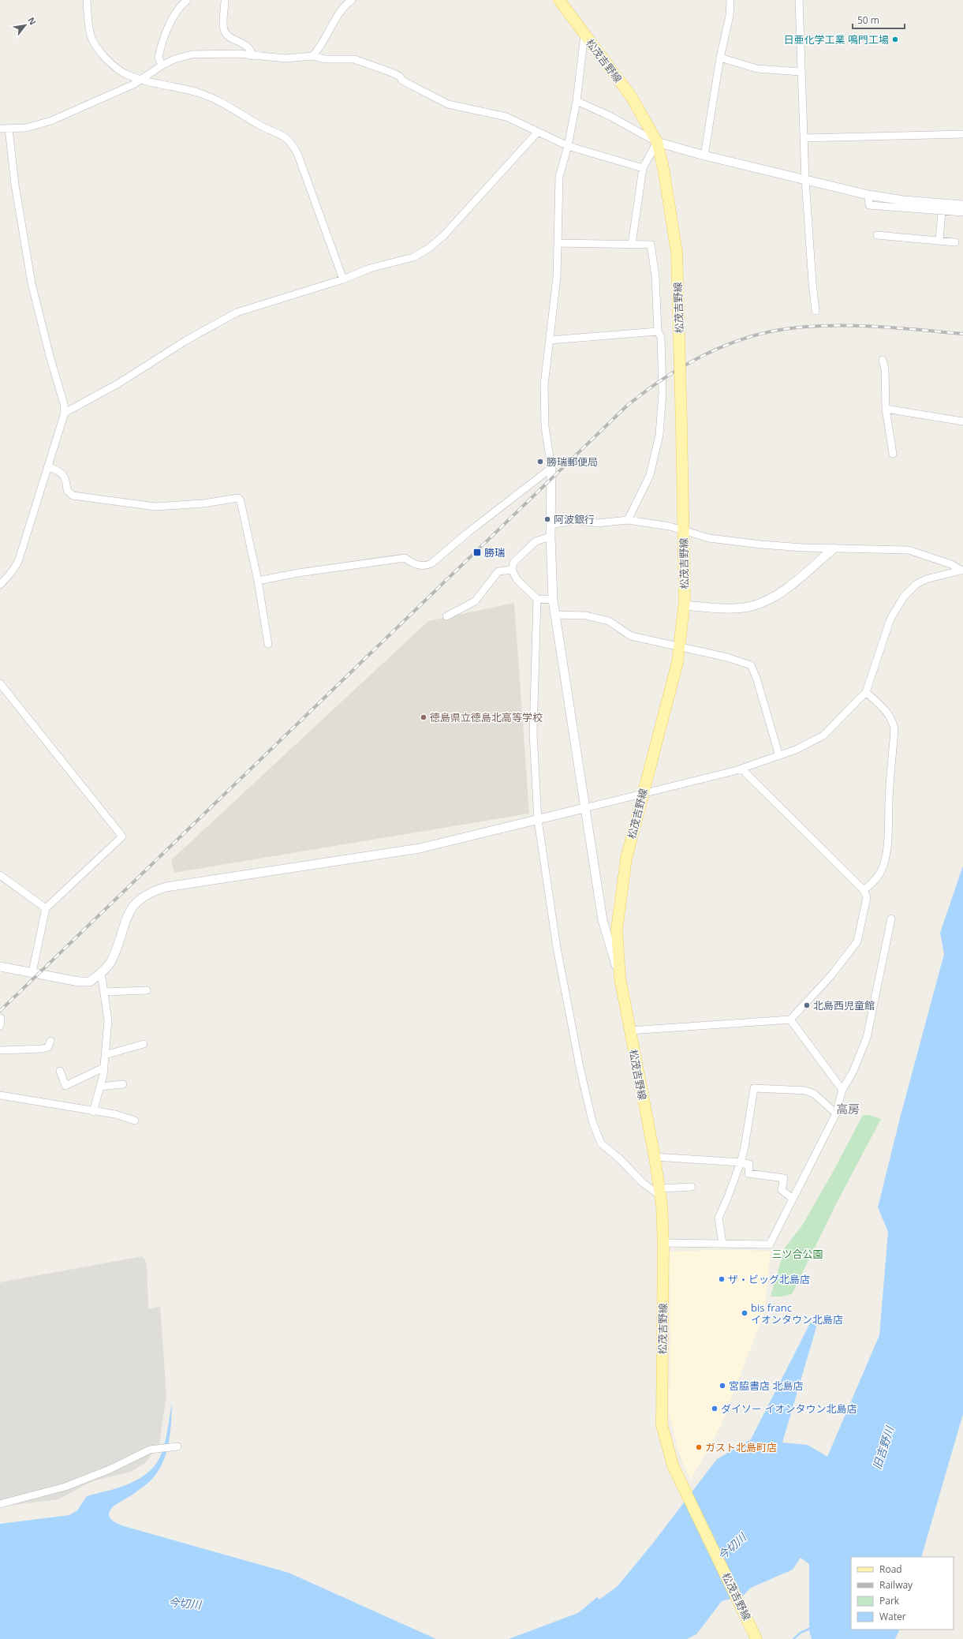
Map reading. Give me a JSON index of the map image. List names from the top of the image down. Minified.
{"streets":{"main road":["松茂吉野線"]},"districts":["高房"],"water":["旧吉野川","今切川"],"parks":["三ツ合公園"],"places":{"other":["日亜化学工業 鳴門工場","勝瑞郵便局","阿波銀行","徳島県立徳島北高等学校","北島西児童館","ザ・ビッグ北島店","bis franc イオンタウン北島店","宮脇書店 北島店","ダイソー イオンタウン北島店","ガスト北島町店"],"transit":["勝瑞"]},"legend":["Road","Railway","Park","Water"],"scale_bar":"50 m","north":"top right"}
